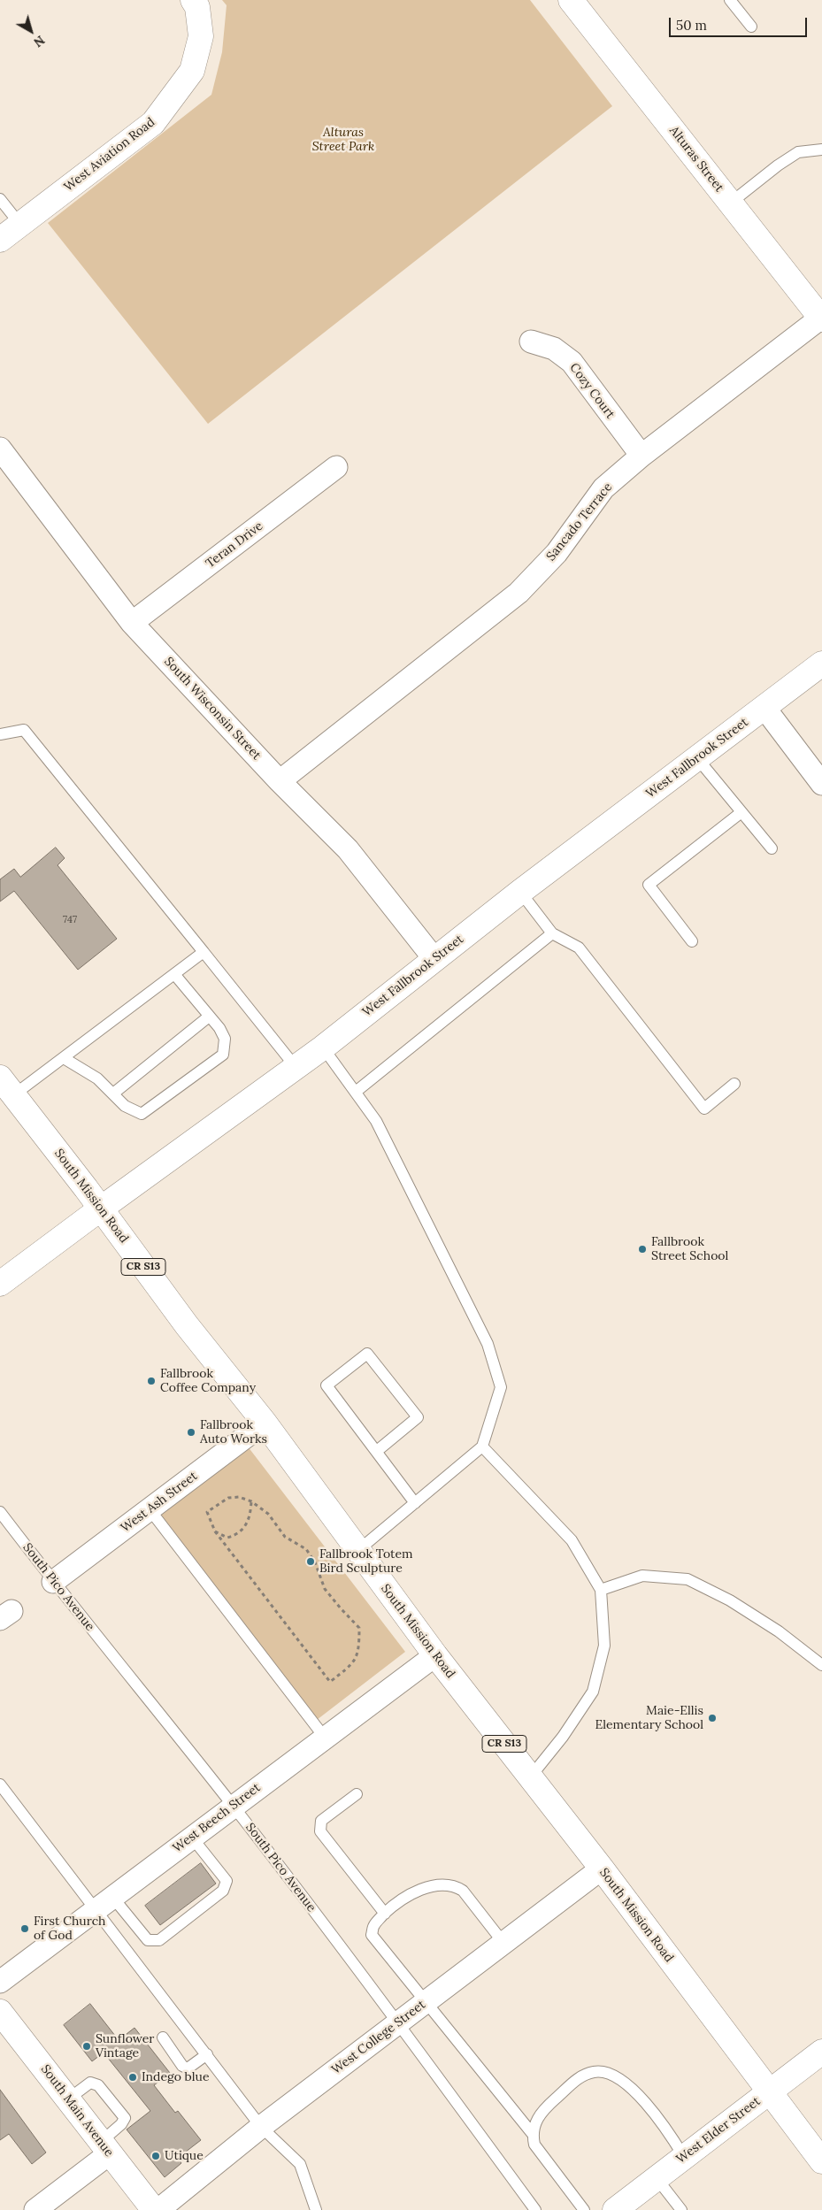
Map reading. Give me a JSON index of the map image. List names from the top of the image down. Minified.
{"streets":{"street":["West Aviation Road","Alturas Street","Cozy Court","Sancado Terrace","Teran Drive","South Wisconsin Street","West Fallbrook Street","South Mission Road","CR S13","West Ash Street","West Beech Street","West College Street","South Main Avenue","West Elder Street"],"lane":["South Pico Avenue"]},"crossings":[["Alturas Street","Sancado Terrace"],["Cozy Court","Sancado Terrace"],["Sancado Terrace","South Wisconsin Street"],["Teran Drive","South Wisconsin Street"],["South Wisconsin Street","West Fallbrook Street"],["West Fallbrook Street","South Mission Road"],["South Mission Road","West Ash Street"],["South Mission Road","West Beech Street"],["South Mission Road","West College Street"],["South Mission Road","West Elder Street"],["West Ash Street","South Pico Avenue"],["South Pico Avenue","West Beech Street"],["South Pico Avenue","West College Street"]],"parks":["Alturas Street Park"],"places":["Fallbrook Street School","Fallbrook Coffee Company","Fallbrook Auto Works","Fallbrook Totem Bird Sculpture","Maie-Ellis Elementary School","First Church of God","Sunflower Vintage","Indego blue","Utique"],"house_numbers":["747"],"scale_bar":"50 m","north":"bottom right"}
